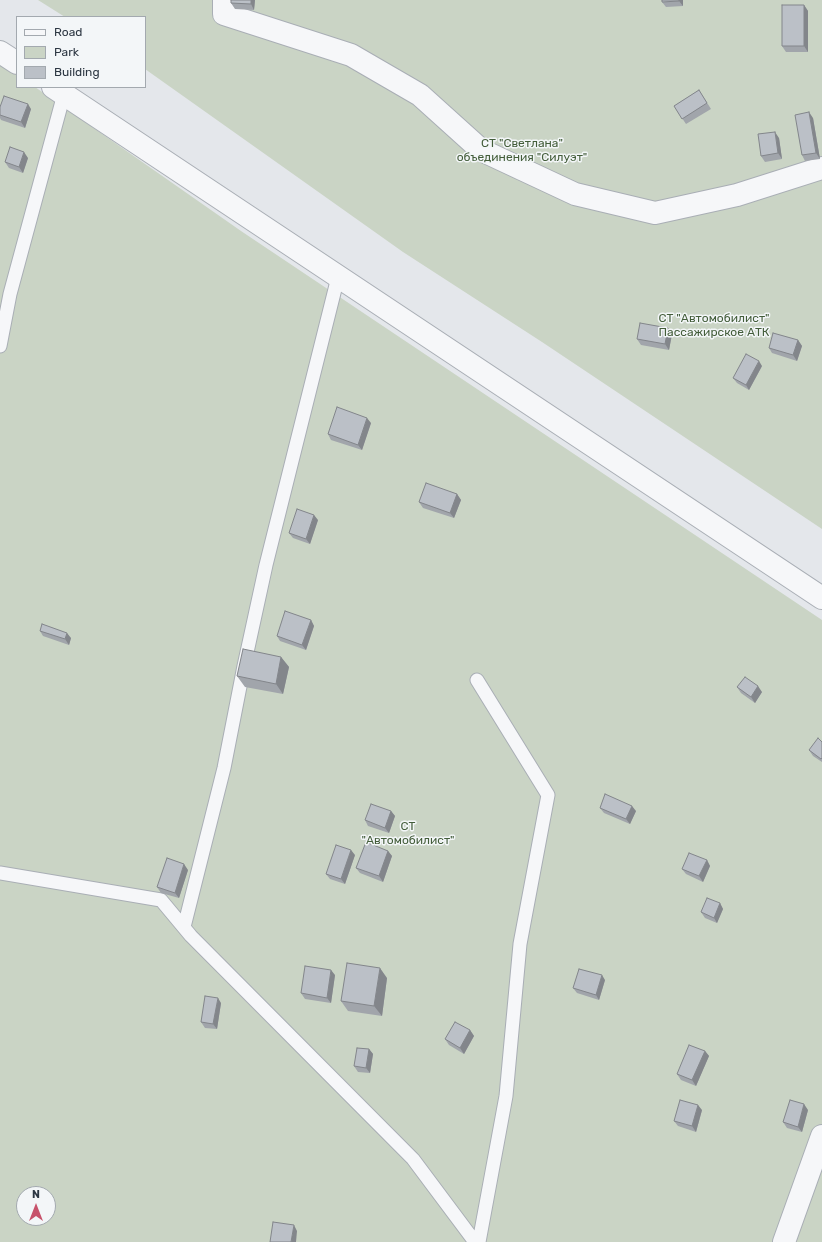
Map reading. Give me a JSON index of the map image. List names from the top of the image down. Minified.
{"parks":["СТ \"Светлана\" объединения \"Силуэт\"","СТ \"Автомобилист\" Пассажирское АТК","СТ \"Автомобилист\""],"legend":["Road","Park","Building"],"north":"top"}
